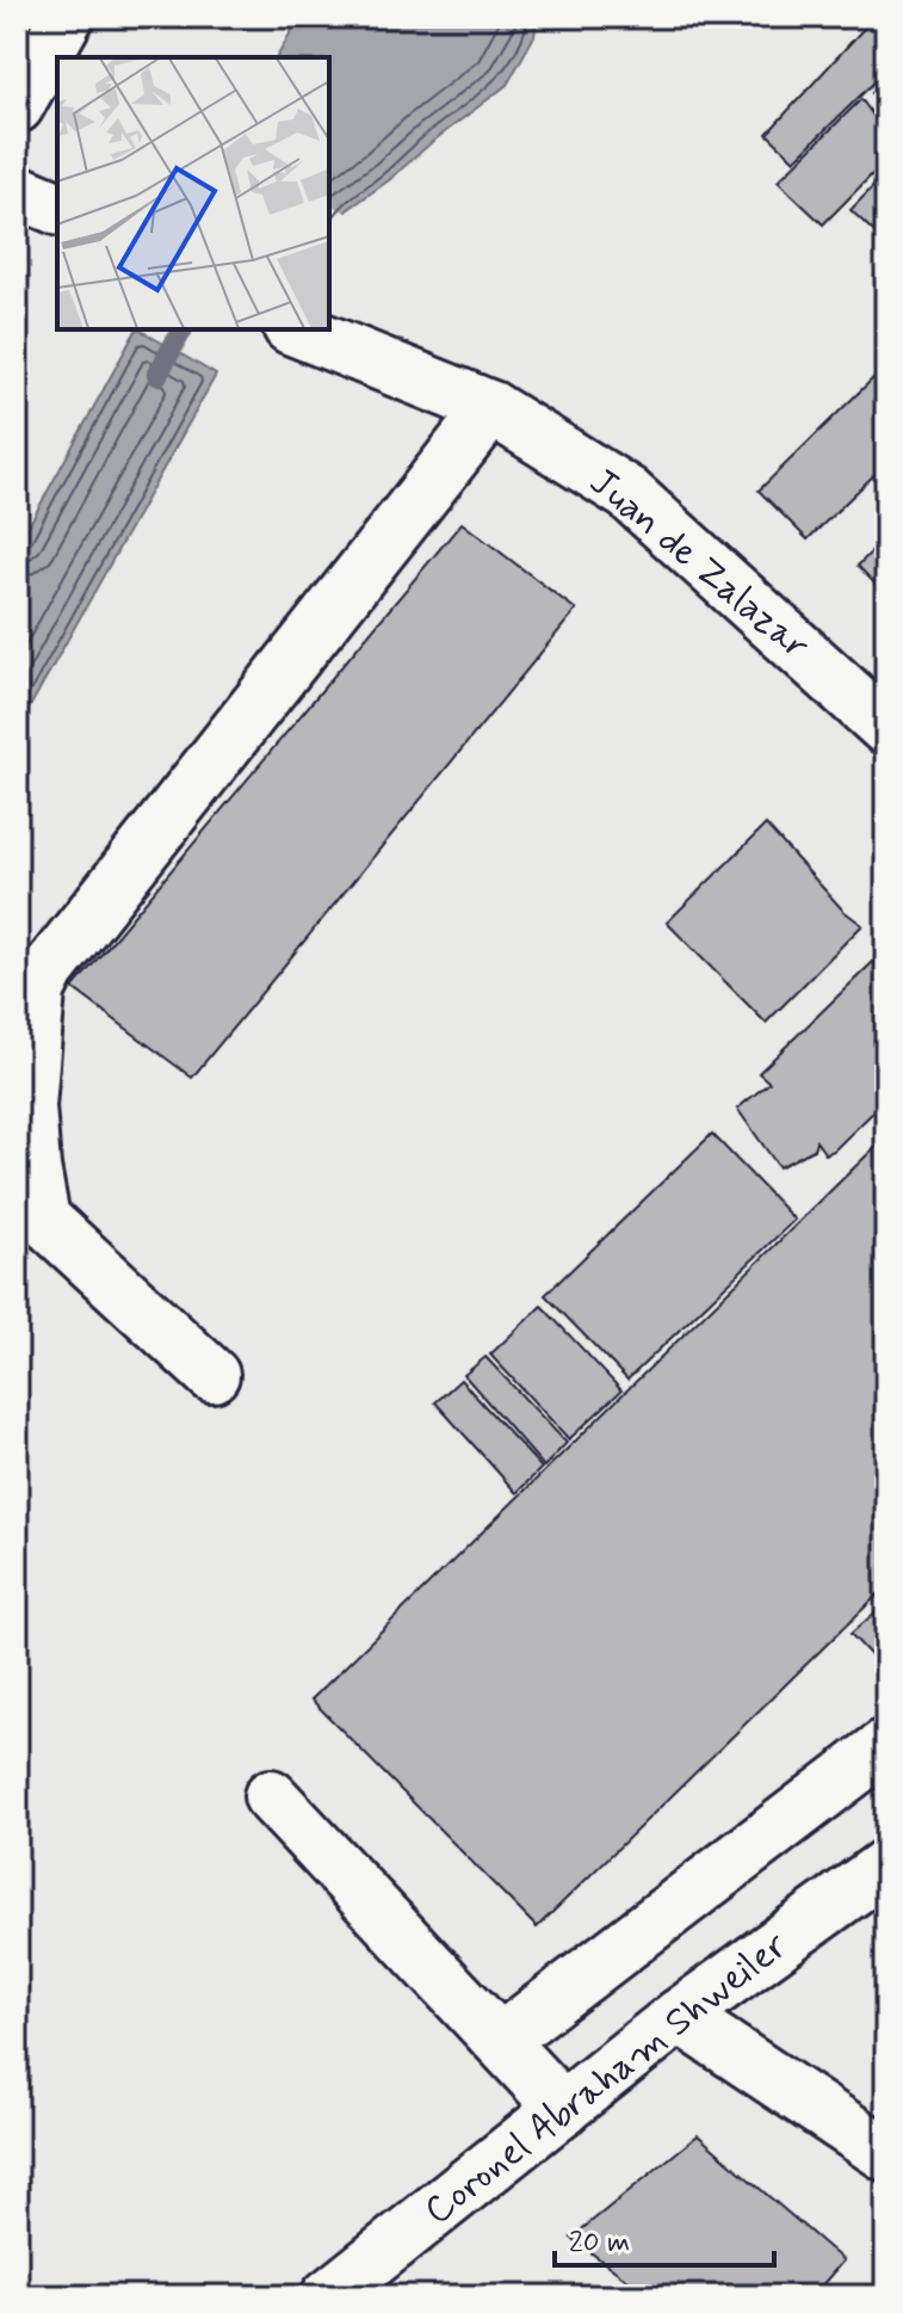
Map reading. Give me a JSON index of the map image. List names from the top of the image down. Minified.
{"streets":{"street":["Juan de Zalazar","Coronel Abraham Shweiler"]},"scale_bar":"20 m"}
